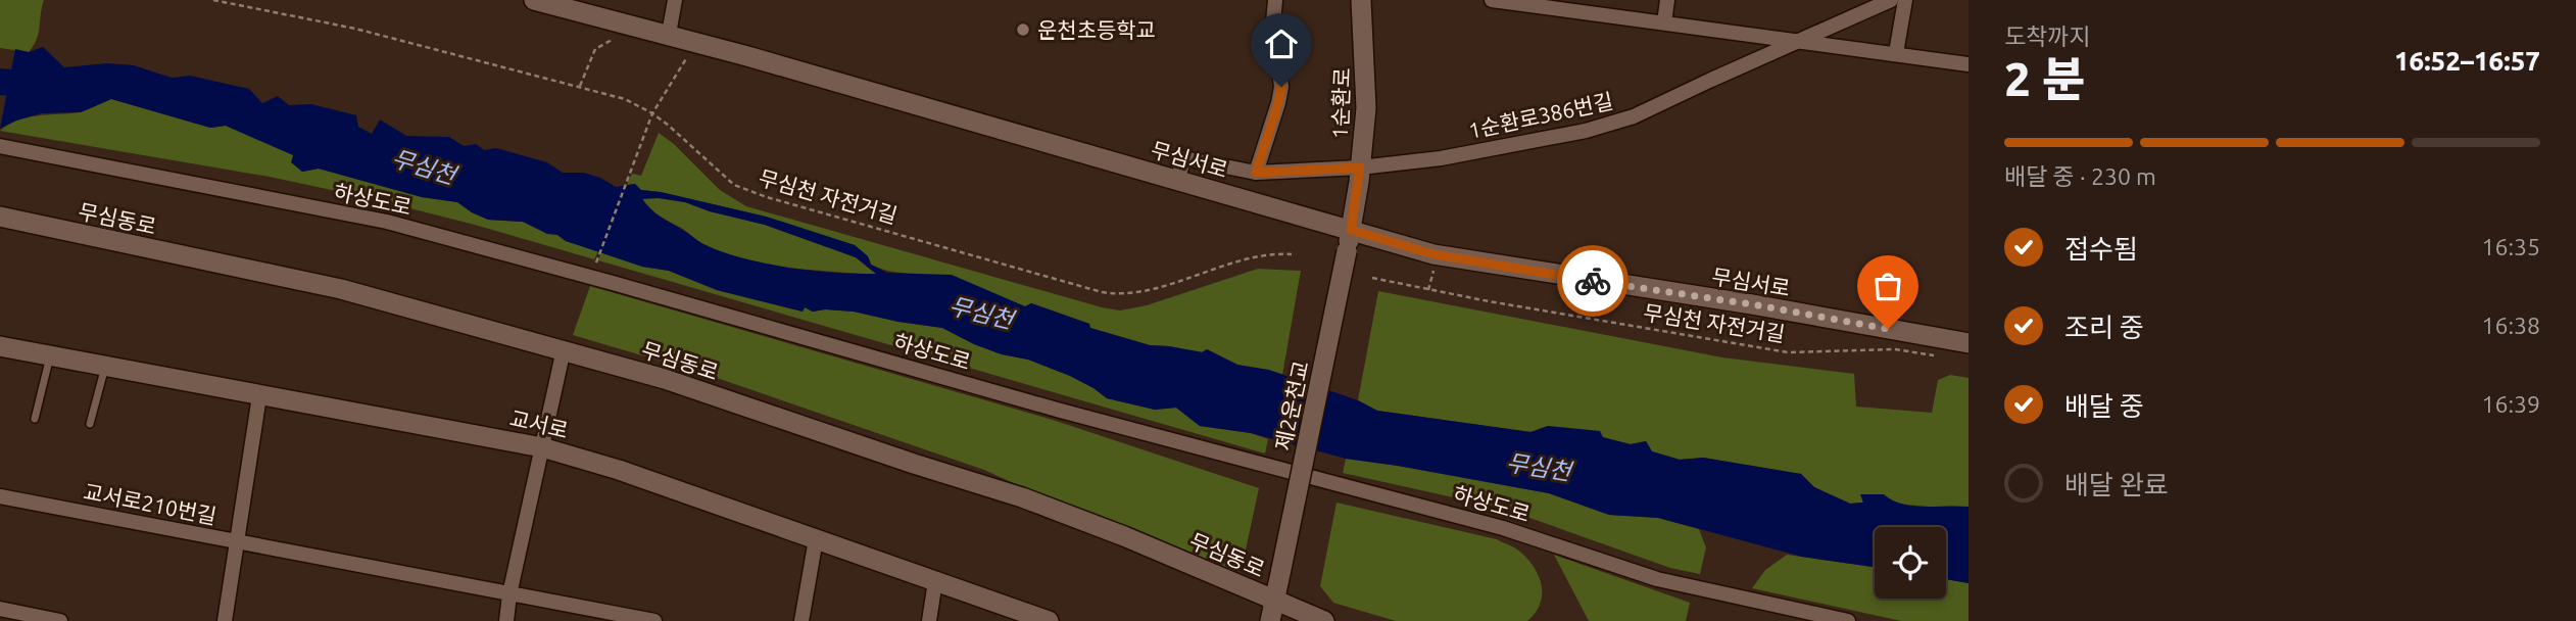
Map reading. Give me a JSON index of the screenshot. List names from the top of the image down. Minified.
{"streets":{"street":["1순환로","1순환로386번길","무심서로","하상도로","무심동로","제2운천교","교서로","교서로210번길"],"path":["무심천 자전거길"]},"crossings":[["1순환로","1순환로386번길"],["1순환로","무심서로"],["1순환로","제2운천교"],["1순환로386번길","무심서로"],["무심동로","제2운천교"],["교서로","교서로210번길"]],"water":["무심천"],"places":["운천초등학교"],"page":{"heading":["2 분","도착까지","16:52–16:57"],"bar":"배달 중 · 230 m","list":[["접수됨","16:35"],["조리 중","16:38"],["배달 중","16:39"],"배달 완료"]}}
